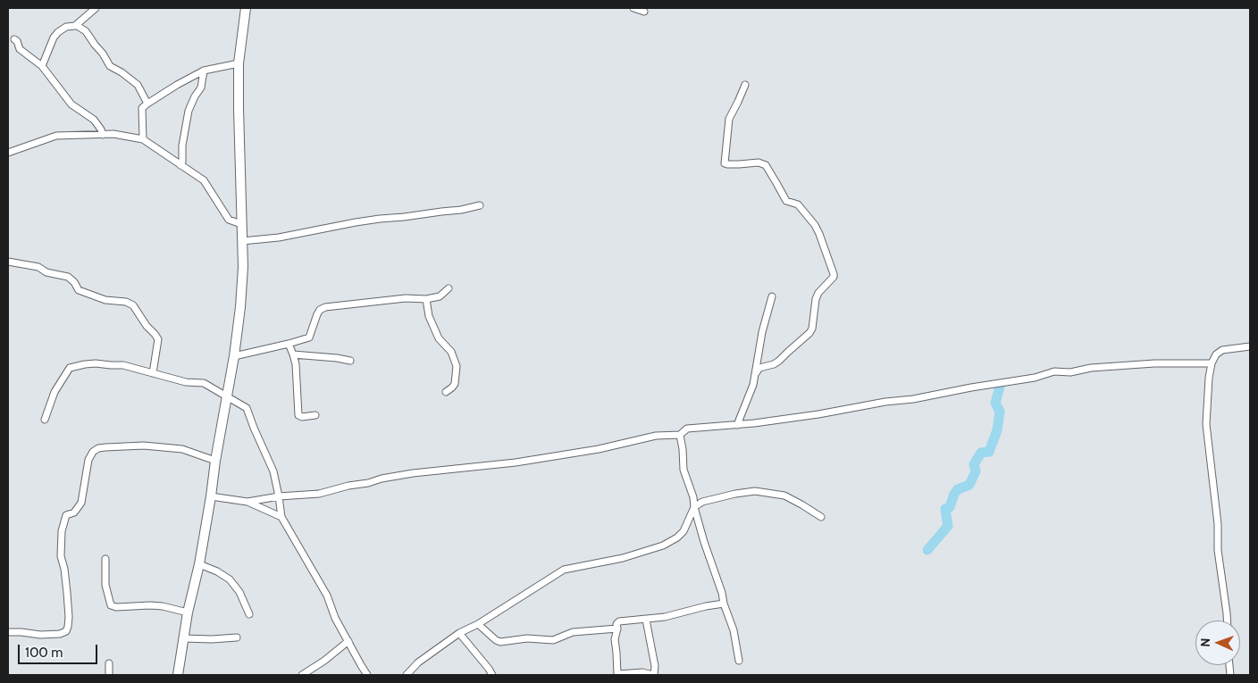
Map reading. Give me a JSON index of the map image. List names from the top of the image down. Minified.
{"scale_bar":"100 m","north":"left"}
